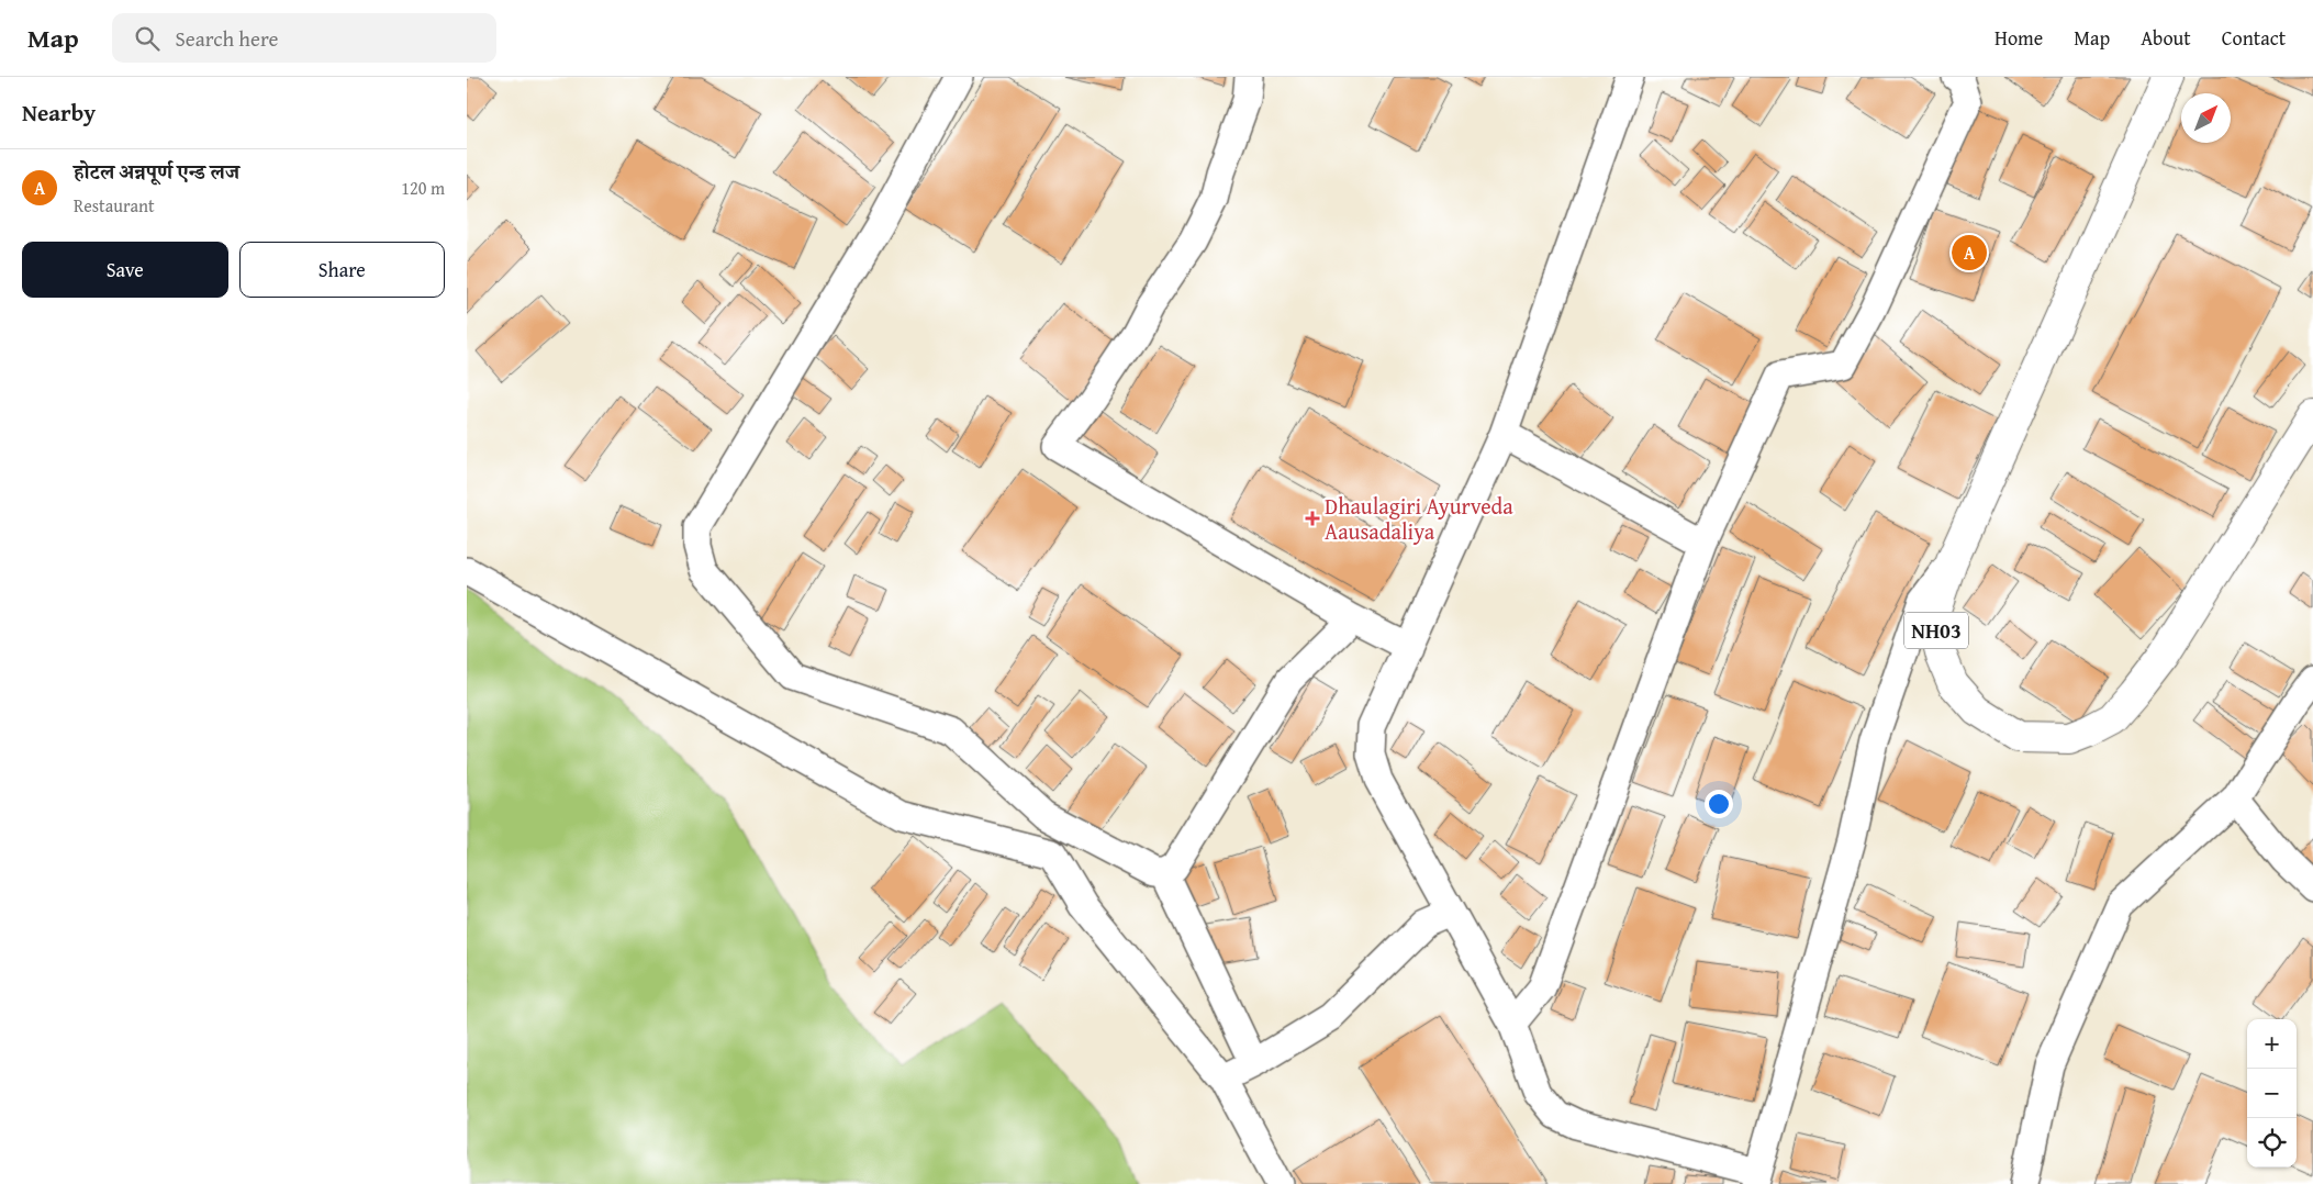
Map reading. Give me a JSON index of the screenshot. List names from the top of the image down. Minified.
{"streets":{"main road":["NH03"]},"places":{"health":["Dhaulagiri Ayurveda Aausadaliya"]},"north":"top right","page":{"header":"Map","search":"Search here","nav":["Home","Map","About","Contact"],"heading":"Nearby","list":[{"mark":"A","name":"होटल अन्नपूर्ण एन्ड लज","note":"Restaurant","value":"120 m"}],"buttons":["Save","Share"],"pins":"A","map_buttons":["+","−"]}}
